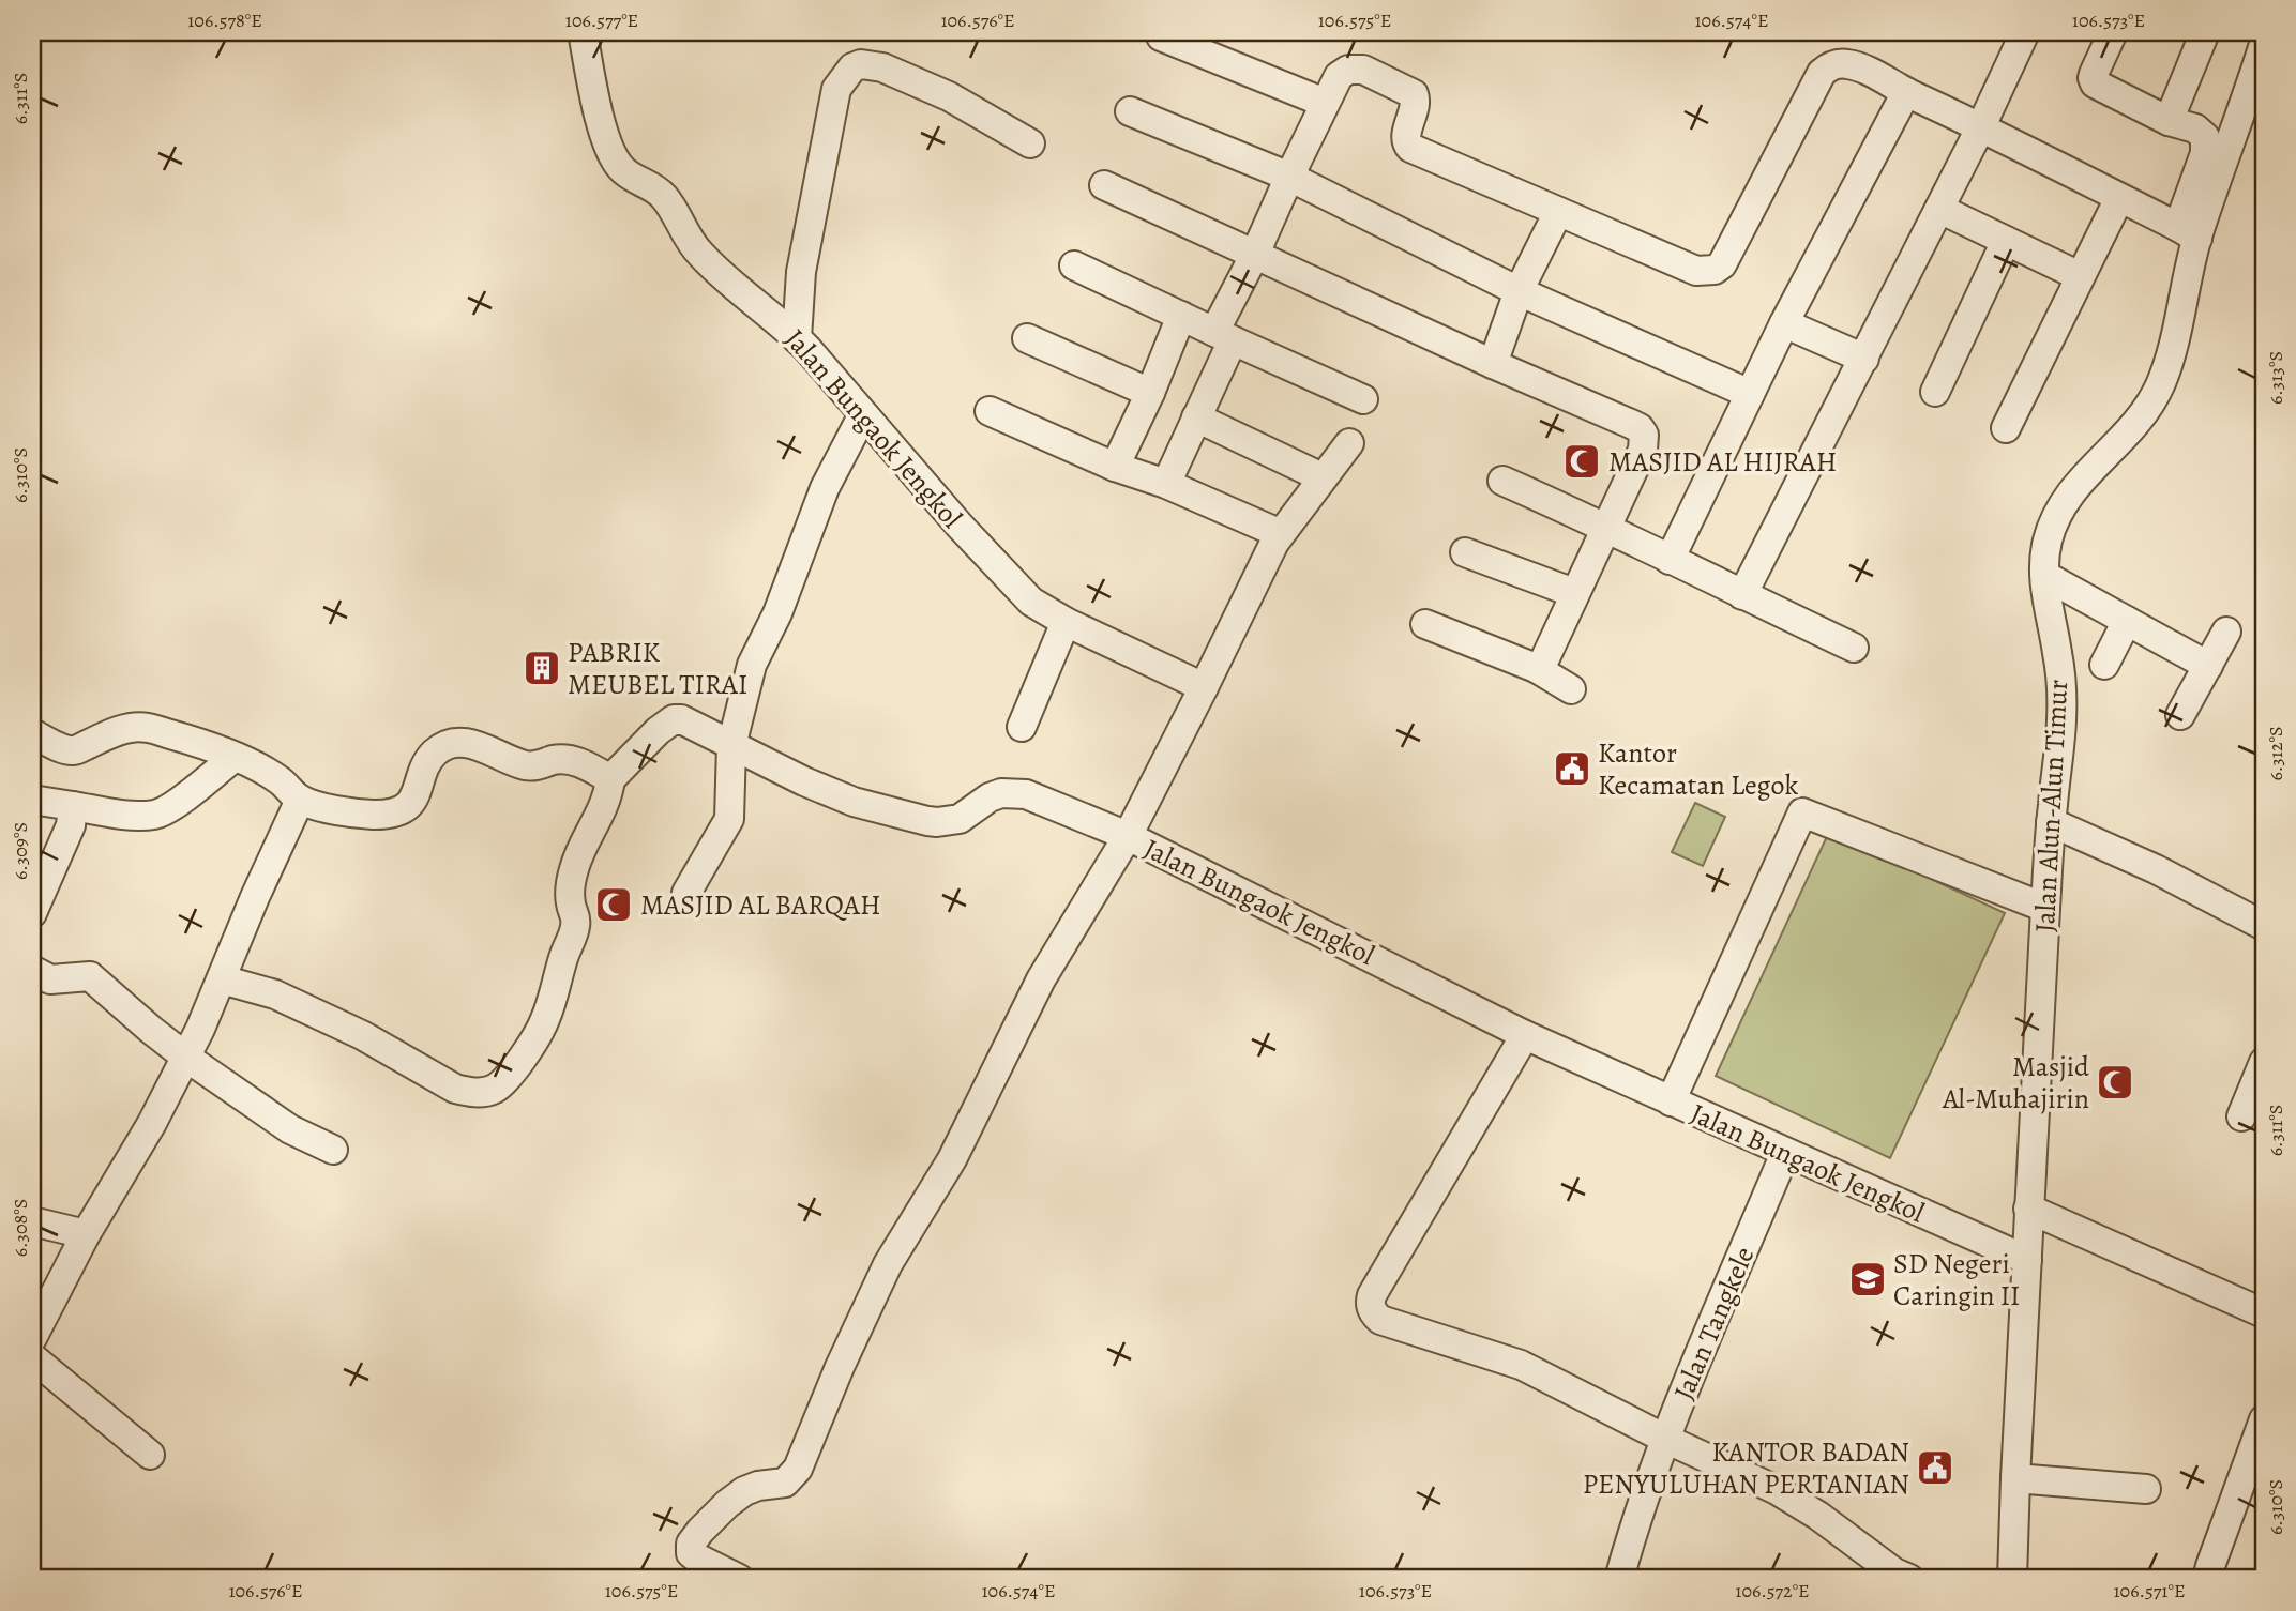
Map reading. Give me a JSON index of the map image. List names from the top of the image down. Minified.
{"streets":{"street":["Jalan Bungaok Jengkol","Jalan Alun-Alun Timur","Jalan Tangkele"]},"crossings":[["Jalan Bungaok Jengkol","Jalan Alun-Alun Timur"],["Jalan Bungaok Jengkol","Jalan Tangkele"]],"places":{"mosque":["MASJID AL HIJRAH","MASJID AL BARQAH","Masjid Al-Muhajirin"],"building":["PABRIK MEUBEL TIRAI"],"public building":["Kantor Kecamatan Legok","KANTOR BADAN PENYULUHAN PERTANIAN"],"school or university":["SD Negeri Caringin II"]},"coordinates":["106.578°E","106.577°E","106.576°E","106.575°E","106.574°E","106.573°E","6.311°S","6.313°S","6.310°S","6.312°S","6.309°S","6.308°S","106.572°E","106.571°E"]}
